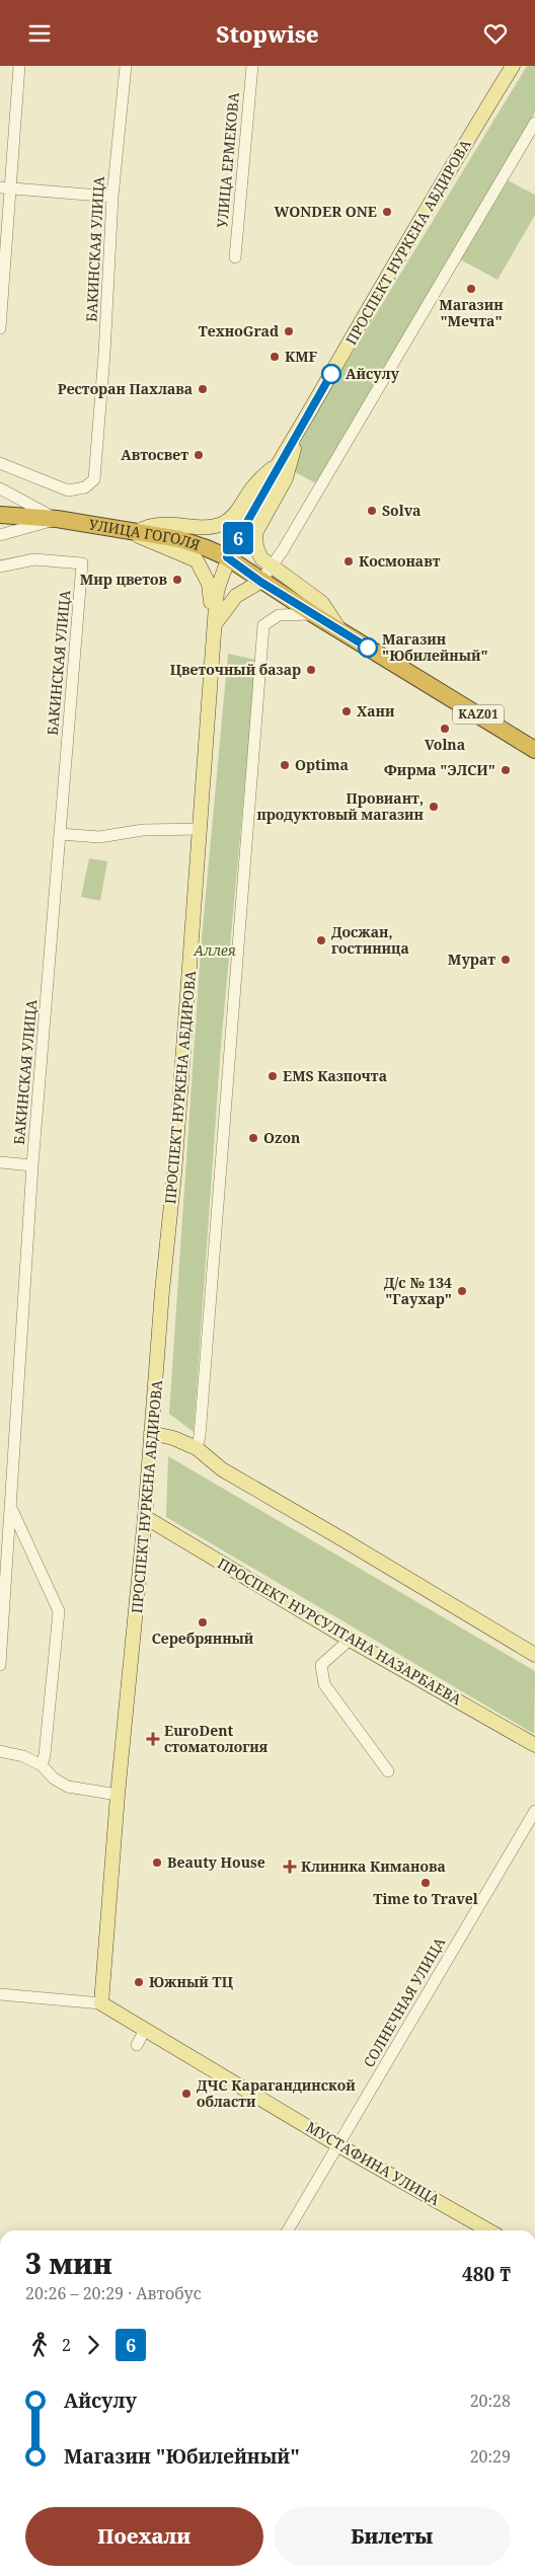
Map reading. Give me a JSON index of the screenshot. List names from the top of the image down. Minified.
{"streets":{"highway":["УЛИЦА ГОГОЛЯ","KАZ01"],"main road":["ПРОСПЕКТ НУРКЕНА АБДИРОВА","ПРОСПЕКТ НУРСУЛТАНА НАЗАРБАЕВА","МУСТАФИНА УЛИЦА"],"street":["УЛИЦА ЕРМЕКОВА","БАКИНСКАЯ УЛИЦА","СОЛНЕЧНАЯ УЛИЦА"]},"crossings":[["ПРОСПЕКТ НУРКЕНА АБДИРОВА","УЛИЦА ГОГОЛЯ"],["ПРОСПЕКТ НУРКЕНА АБДИРОВА","ПРОСПЕКТ НУРСУЛТАНА НАЗАРБАЕВА"],["ПРОСПЕКТ НУРКЕНА АБДИРОВА","МУСТАФИНА УЛИЦА"],["СОЛНЕЧНАЯ УЛИЦА","МУСТАФИНА УЛИЦА"]],"parks":["Аллея"],"places":{"other":["WONDER ONE","Магазин \"Мечта\"","ТехноGrad","KMF","Айсулу","Ресторан Пахлава","Автосвет","Solva","Космонавт","Мир цветов","Магазин \"Юбилейный\"","Цветочный базар","Хани","Volna","Optima","Фирма \"ЭЛСИ\"","Провиант, продуктовый магазин","Досжан, гостиница","Мурат","EMS Казпочта","Ozon","Д/с № 134 \"Гаухар\"","Серебрянный","Beauty House","Time to Travel","Южный ТЦ","ДЧС Карагандинской области"],"health":["EuroDent стоматология","Клиника Киманова"]},"lines":["bus line 6"],"page":{"header":"Stopwise","on_map":"6","heading":["3 мин","20:26 – 20:29 · Автобус","480 ₸"],"legs":["2","6"],"list":[{"name":"Айсулу","value":"20:28"},{"name":"Магазин \"Юбилейный\"","value":"20:29"}],"buttons":["Поехали","Билеты"]}}
